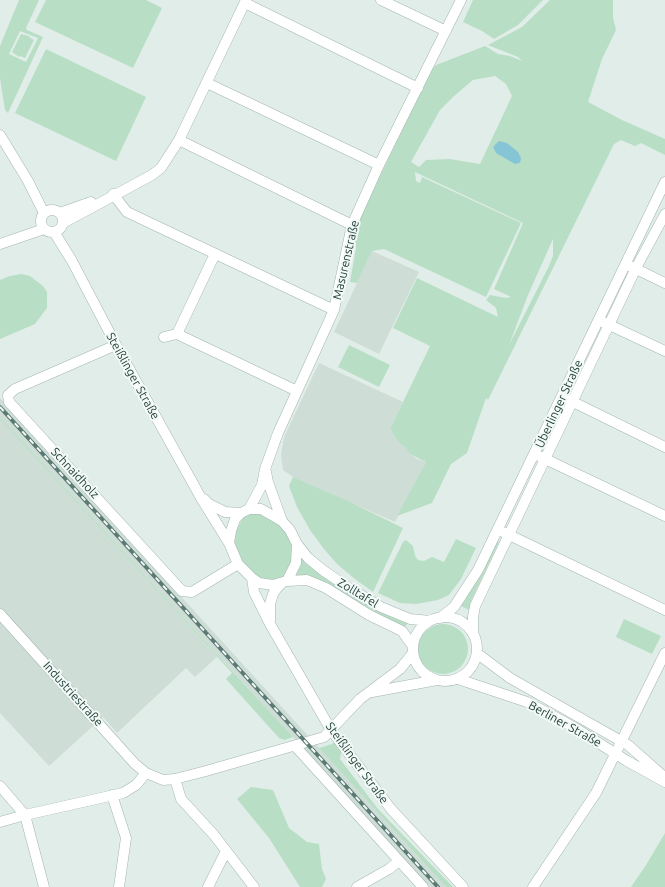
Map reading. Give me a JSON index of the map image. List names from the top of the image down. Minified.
{"streets":{"street":["Masurenstraße","Steißlinger Straße","Überlinger Straße","Schnaidholz","Zolltafel","Industriestraße","Berliner Straße"]},"crossings":[["Masurenstraße","Steißlinger Straße"],["Masurenstraße","Schnaidholz"],["Masurenstraße","Zolltafel"],["Steißlinger Straße","Schnaidholz"],["Steißlinger Straße","Zolltafel"],["Überlinger Straße","Zolltafel"],["Überlinger Straße","Berliner Straße"],["Schnaidholz","Zolltafel"],["Zolltafel","Berliner Straße"]]}
